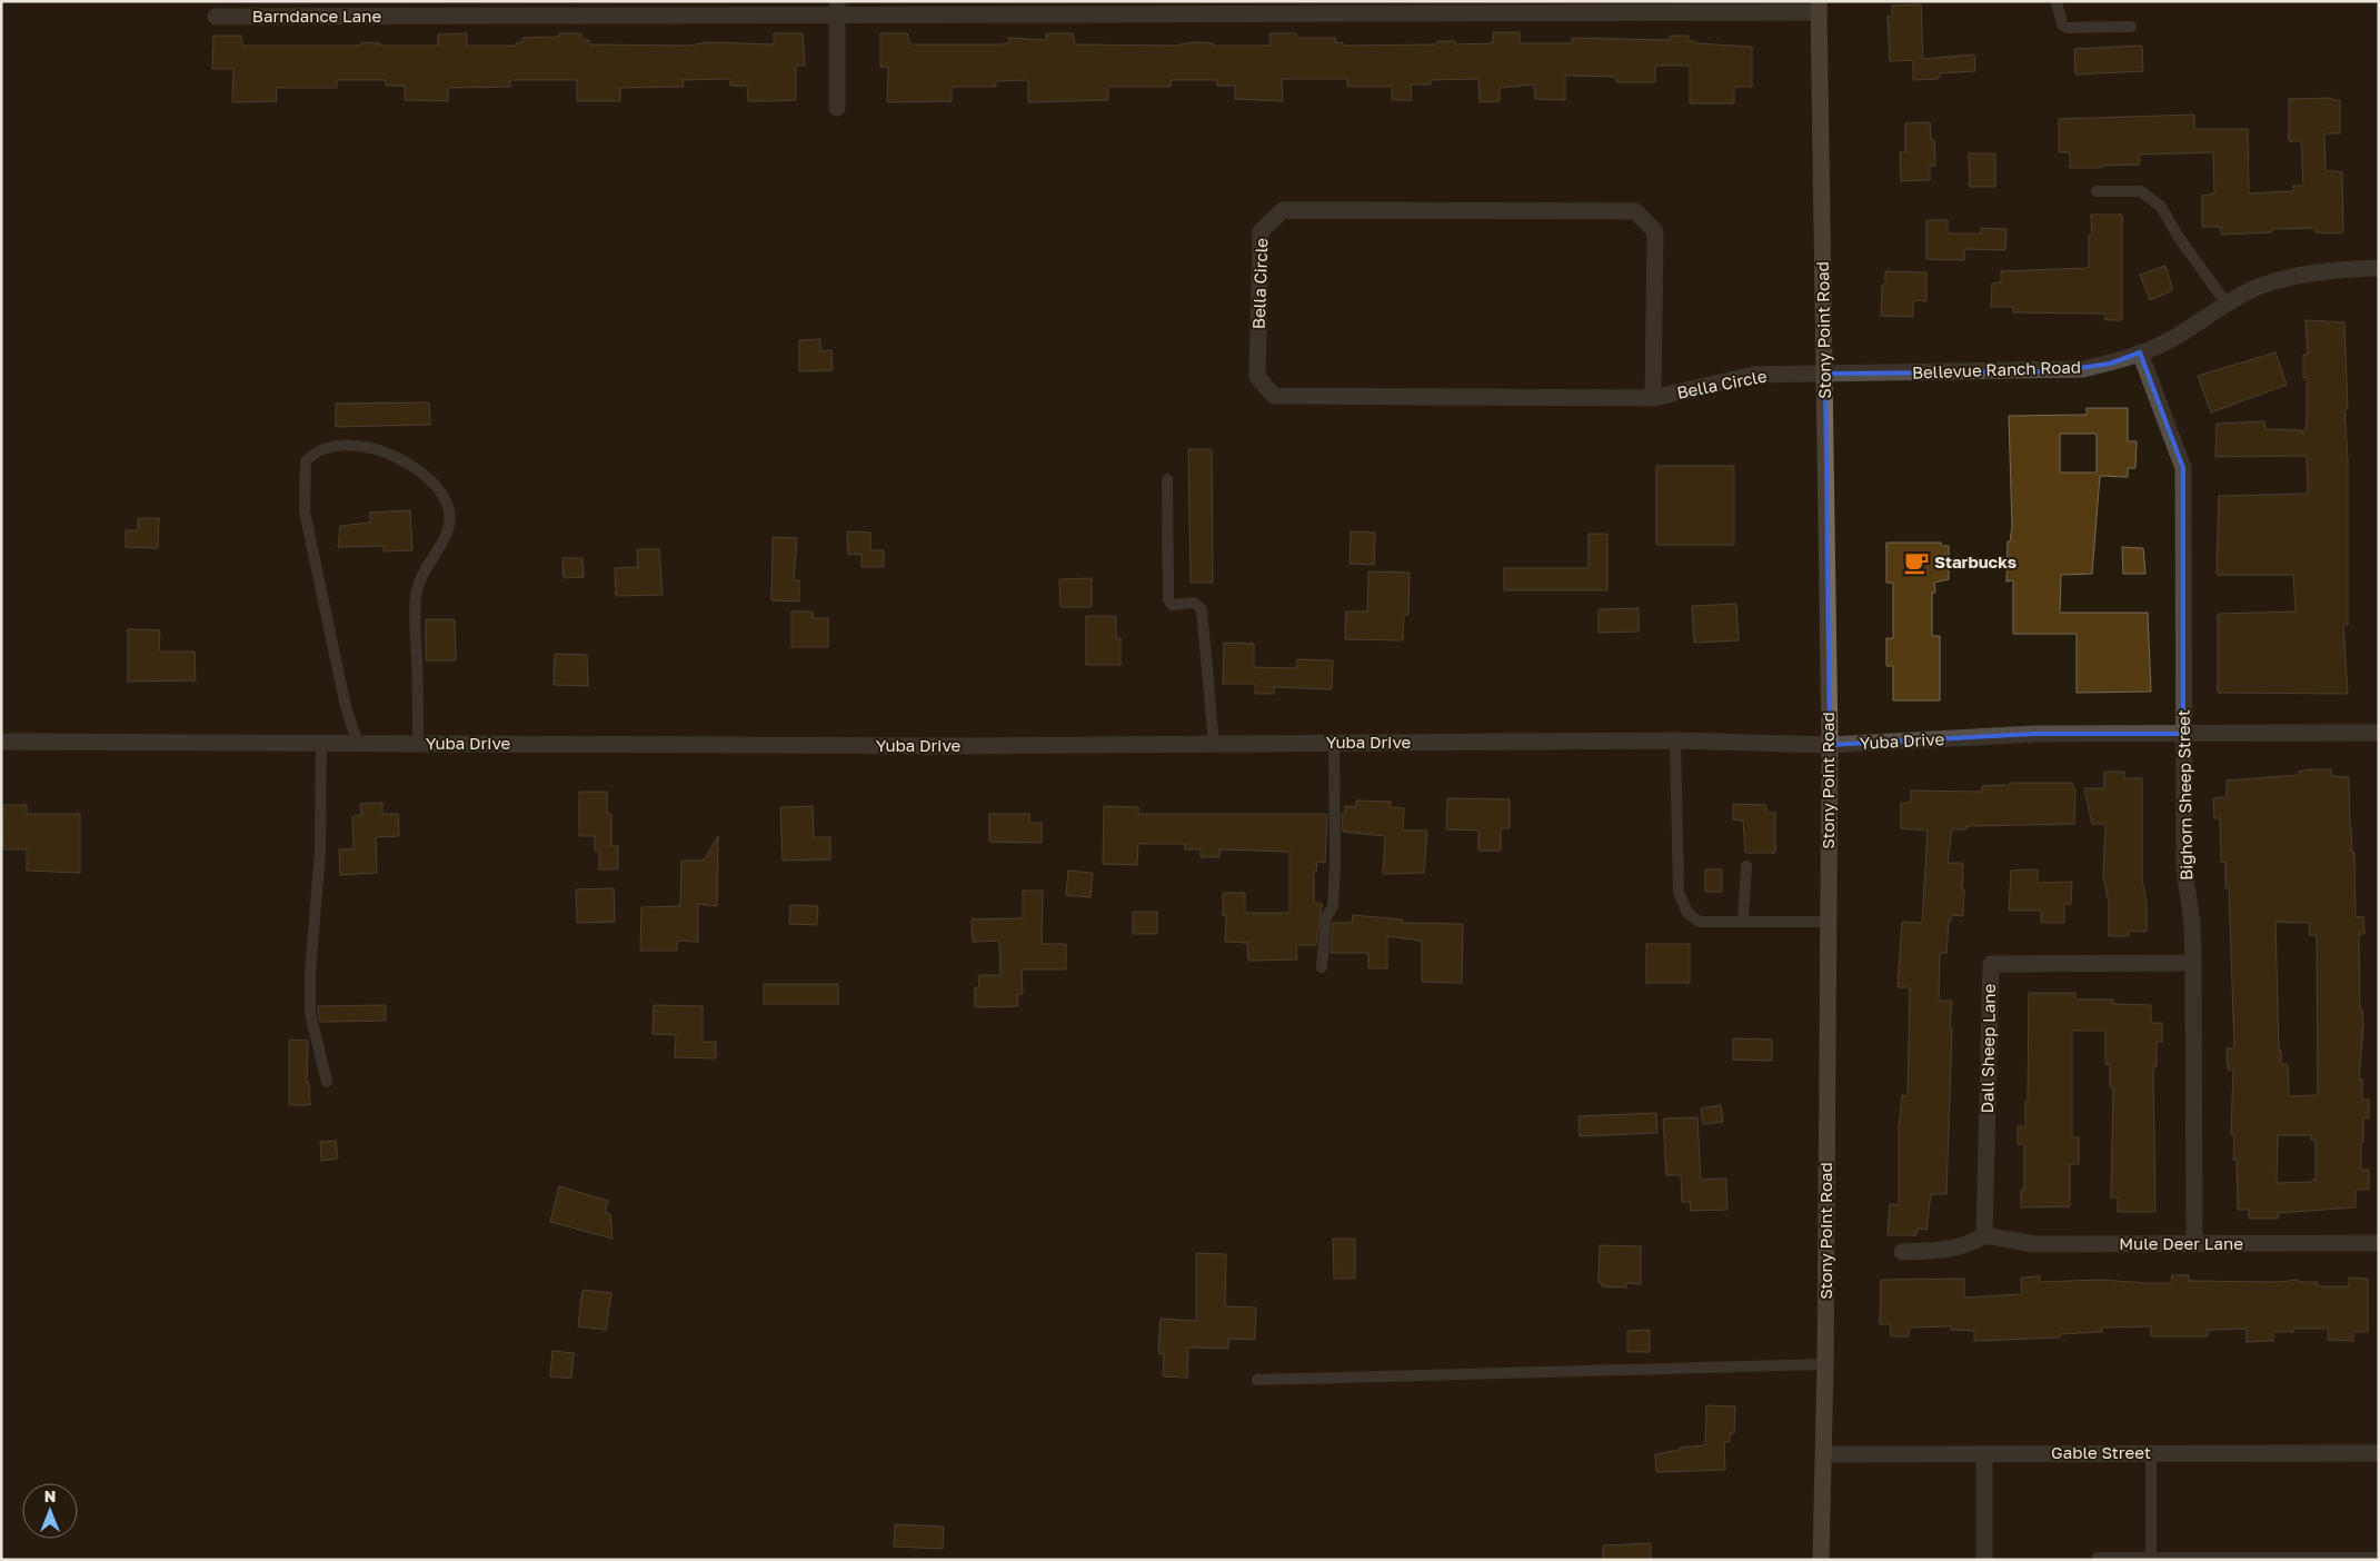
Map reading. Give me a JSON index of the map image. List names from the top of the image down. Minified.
{"streets":{"main road":["Stony Point Road"],"street":["Barndance Lane","Bella Circle","Bellevue Ranch Road","Yuba Drive","Bighorn Sheep Street","Dall Sheep Lane","Mule Deer Lane","Gable Street"]},"crossings":[["Barndance Lane","Stony Point Road"],["Bella Circle","Stony Point Road"],["Bella Circle","Bellevue Ranch Road"],["Stony Point Road","Bellevue Ranch Road"],["Stony Point Road","Yuba Drive"],["Stony Point Road","Gable Street"],["Bellevue Ranch Road","Bighorn Sheep Street"],["Yuba Drive","Bighorn Sheep Street"],["Bighorn Sheep Street","Dall Sheep Lane"],["Bighorn Sheep Street","Mule Deer Lane"],["Dall Sheep Lane","Mule Deer Lane"]],"places":{"cafe":["Starbucks"]},"north":"top"}
